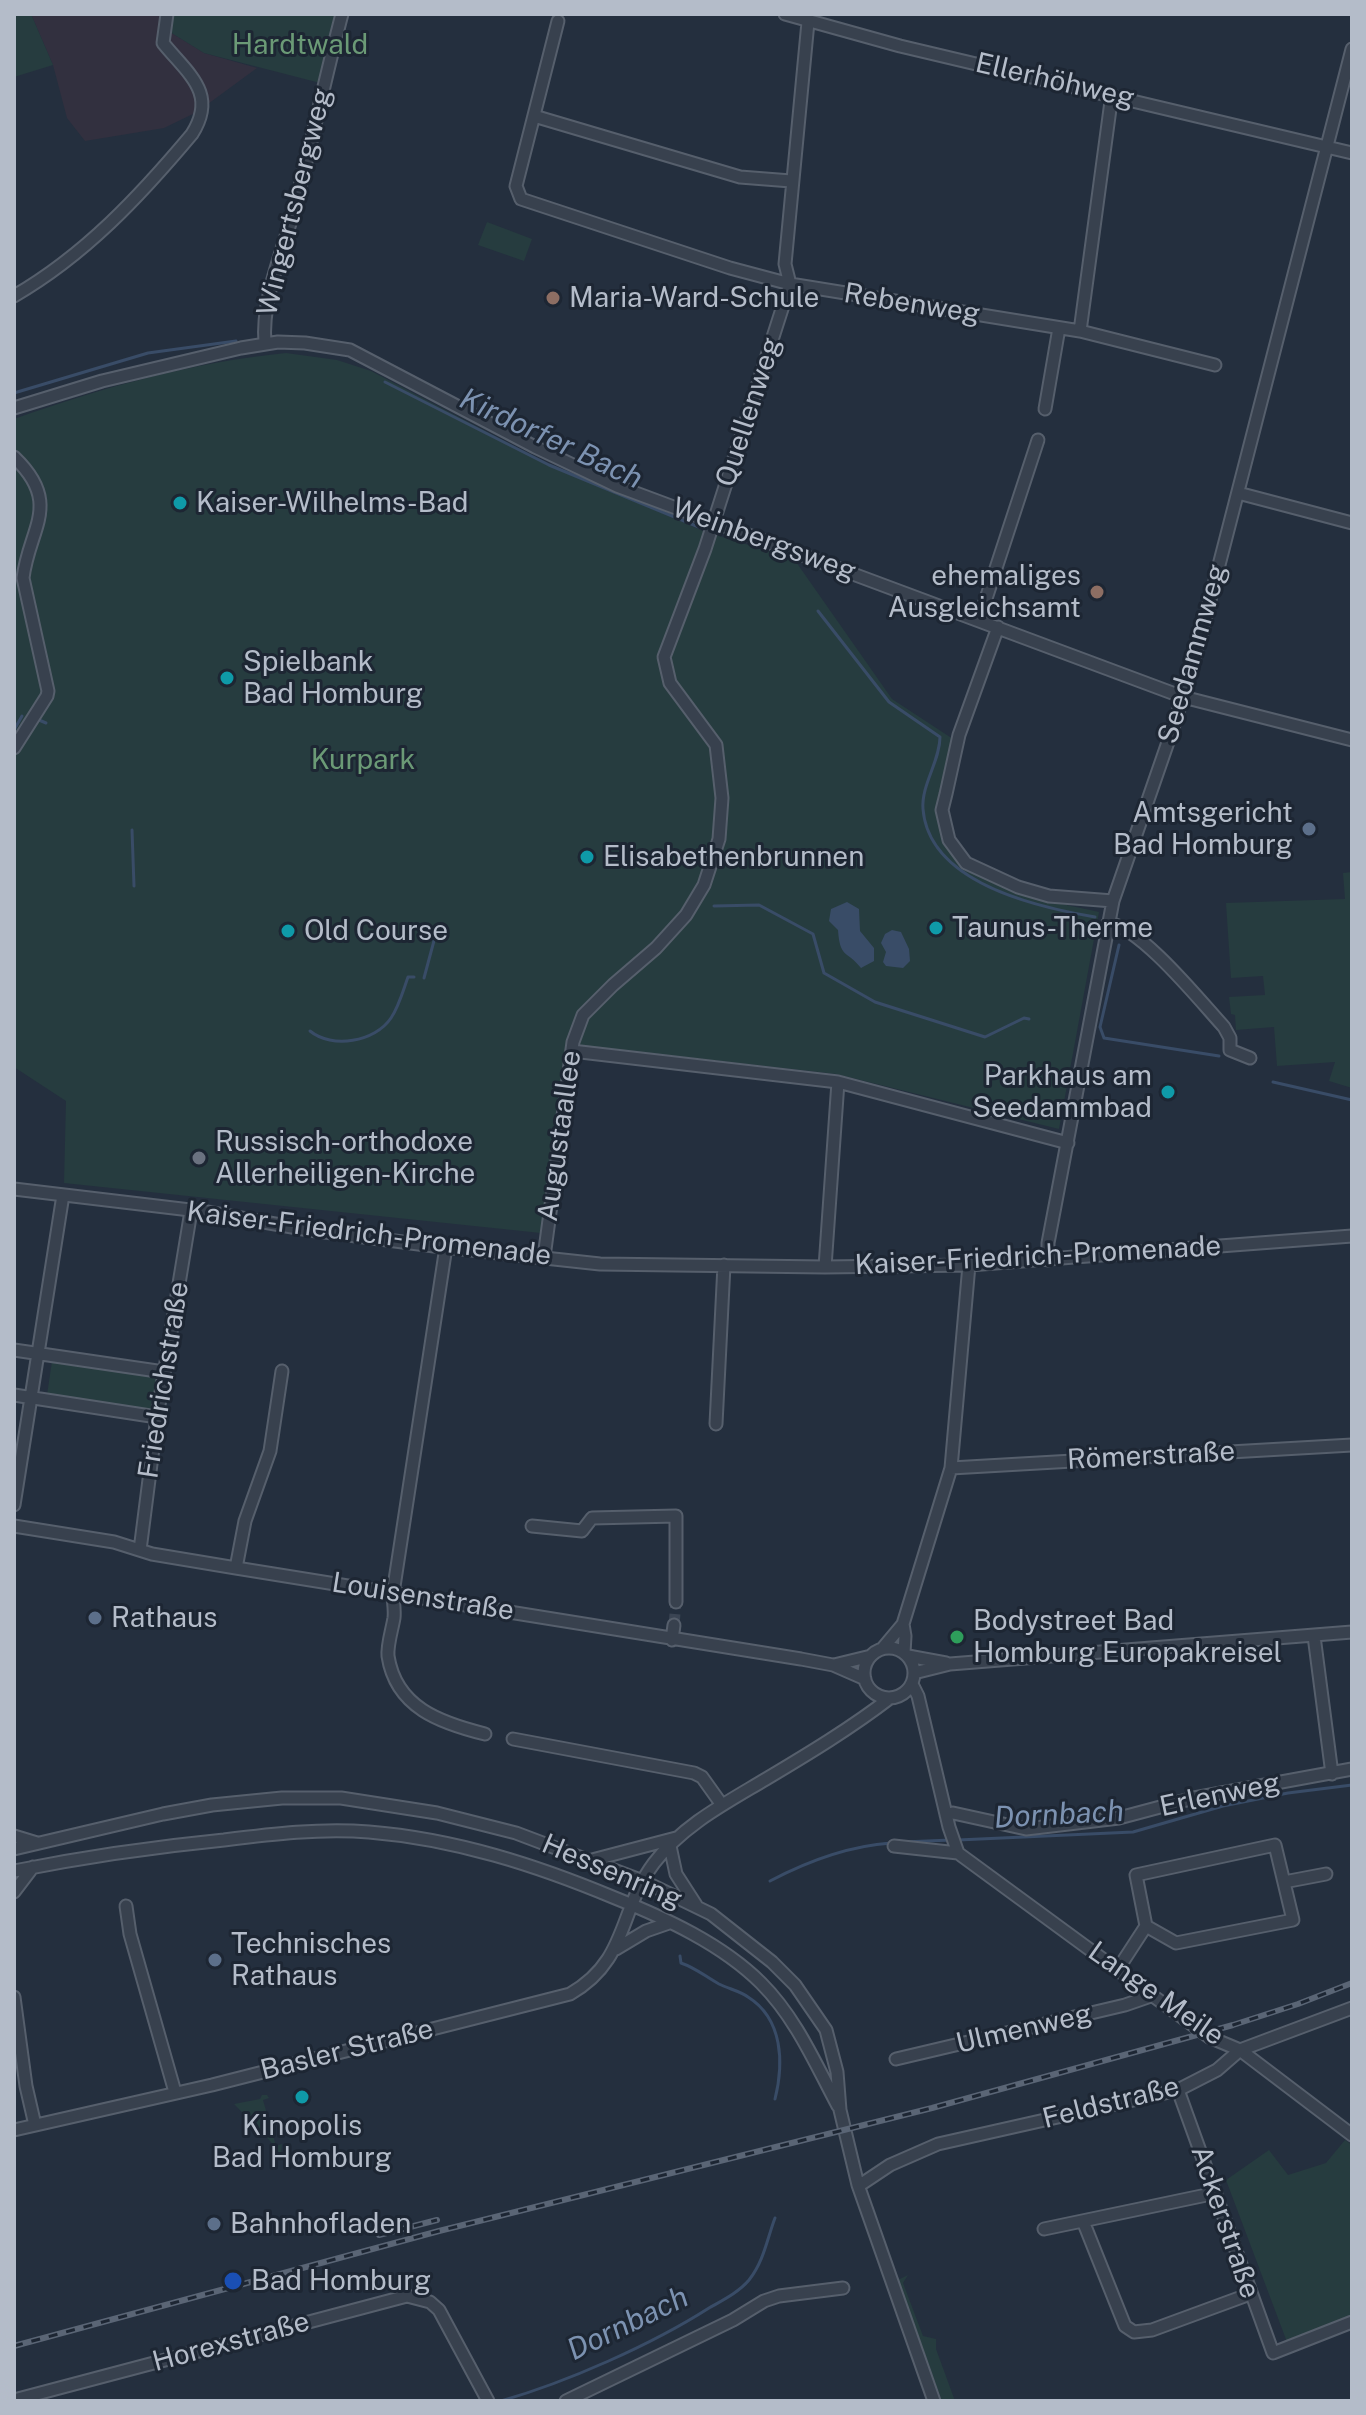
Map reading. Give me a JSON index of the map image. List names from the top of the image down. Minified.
{"streets":{"street":["Ellerhöhweg","Wingertsbergweg","Rebenweg","Quellenweg","Weinbergsweg","Seedammweg","Augustaallee","Kaiser-Friedrich-Promenade","Friedrichstraße","Römerstraße","Louisenstraße","Erlenweg","Hessenring","Lange Meile","Ulmenweg","Basler Straße","Feldstraße","Ackerstraße","Horexstraße"]},"crossings":[["Ellerhöhweg","Quellenweg"],["Ellerhöhweg","Seedammweg"],["Wingertsbergweg","Weinbergsweg"],["Rebenweg","Quellenweg"],["Quellenweg","Weinbergsweg"],["Quellenweg","Augustaallee"],["Weinbergsweg","Seedammweg"],["Seedammweg","Kaiser-Friedrich-Promenade"],["Augustaallee","Kaiser-Friedrich-Promenade"],["Kaiser-Friedrich-Promenade","Friedrichstraße"],["Friedrichstraße","Louisenstraße"],["Hessenring","Basler Straße"],["Lange Meile","Ulmenweg"],["Lange Meile","Feldstraße"],["Feldstraße","Ackerstraße"]],"water":["Kirdorfer Bach","Dornbach"],"parks":["Hardtwald","Kurpark"],"places":["Maria-Ward-Schule","Kaiser-Wilhelms-Bad","ehemaliges Ausgleichsamt","Spielbank Bad Homburg","Amtsgericht Bad Homburg","Elisabethenbrunnen","Taunus-Therme","Old Course","Parkhaus am Seedammbad","Russisch-orthodoxe Allerheiligen-Kirche","Rathaus","Bodystreet Bad Homburg Europakreisel","Technisches Rathaus","Kinopolis Bad Homburg","Bahnhofladen","Bad Homburg"]}
